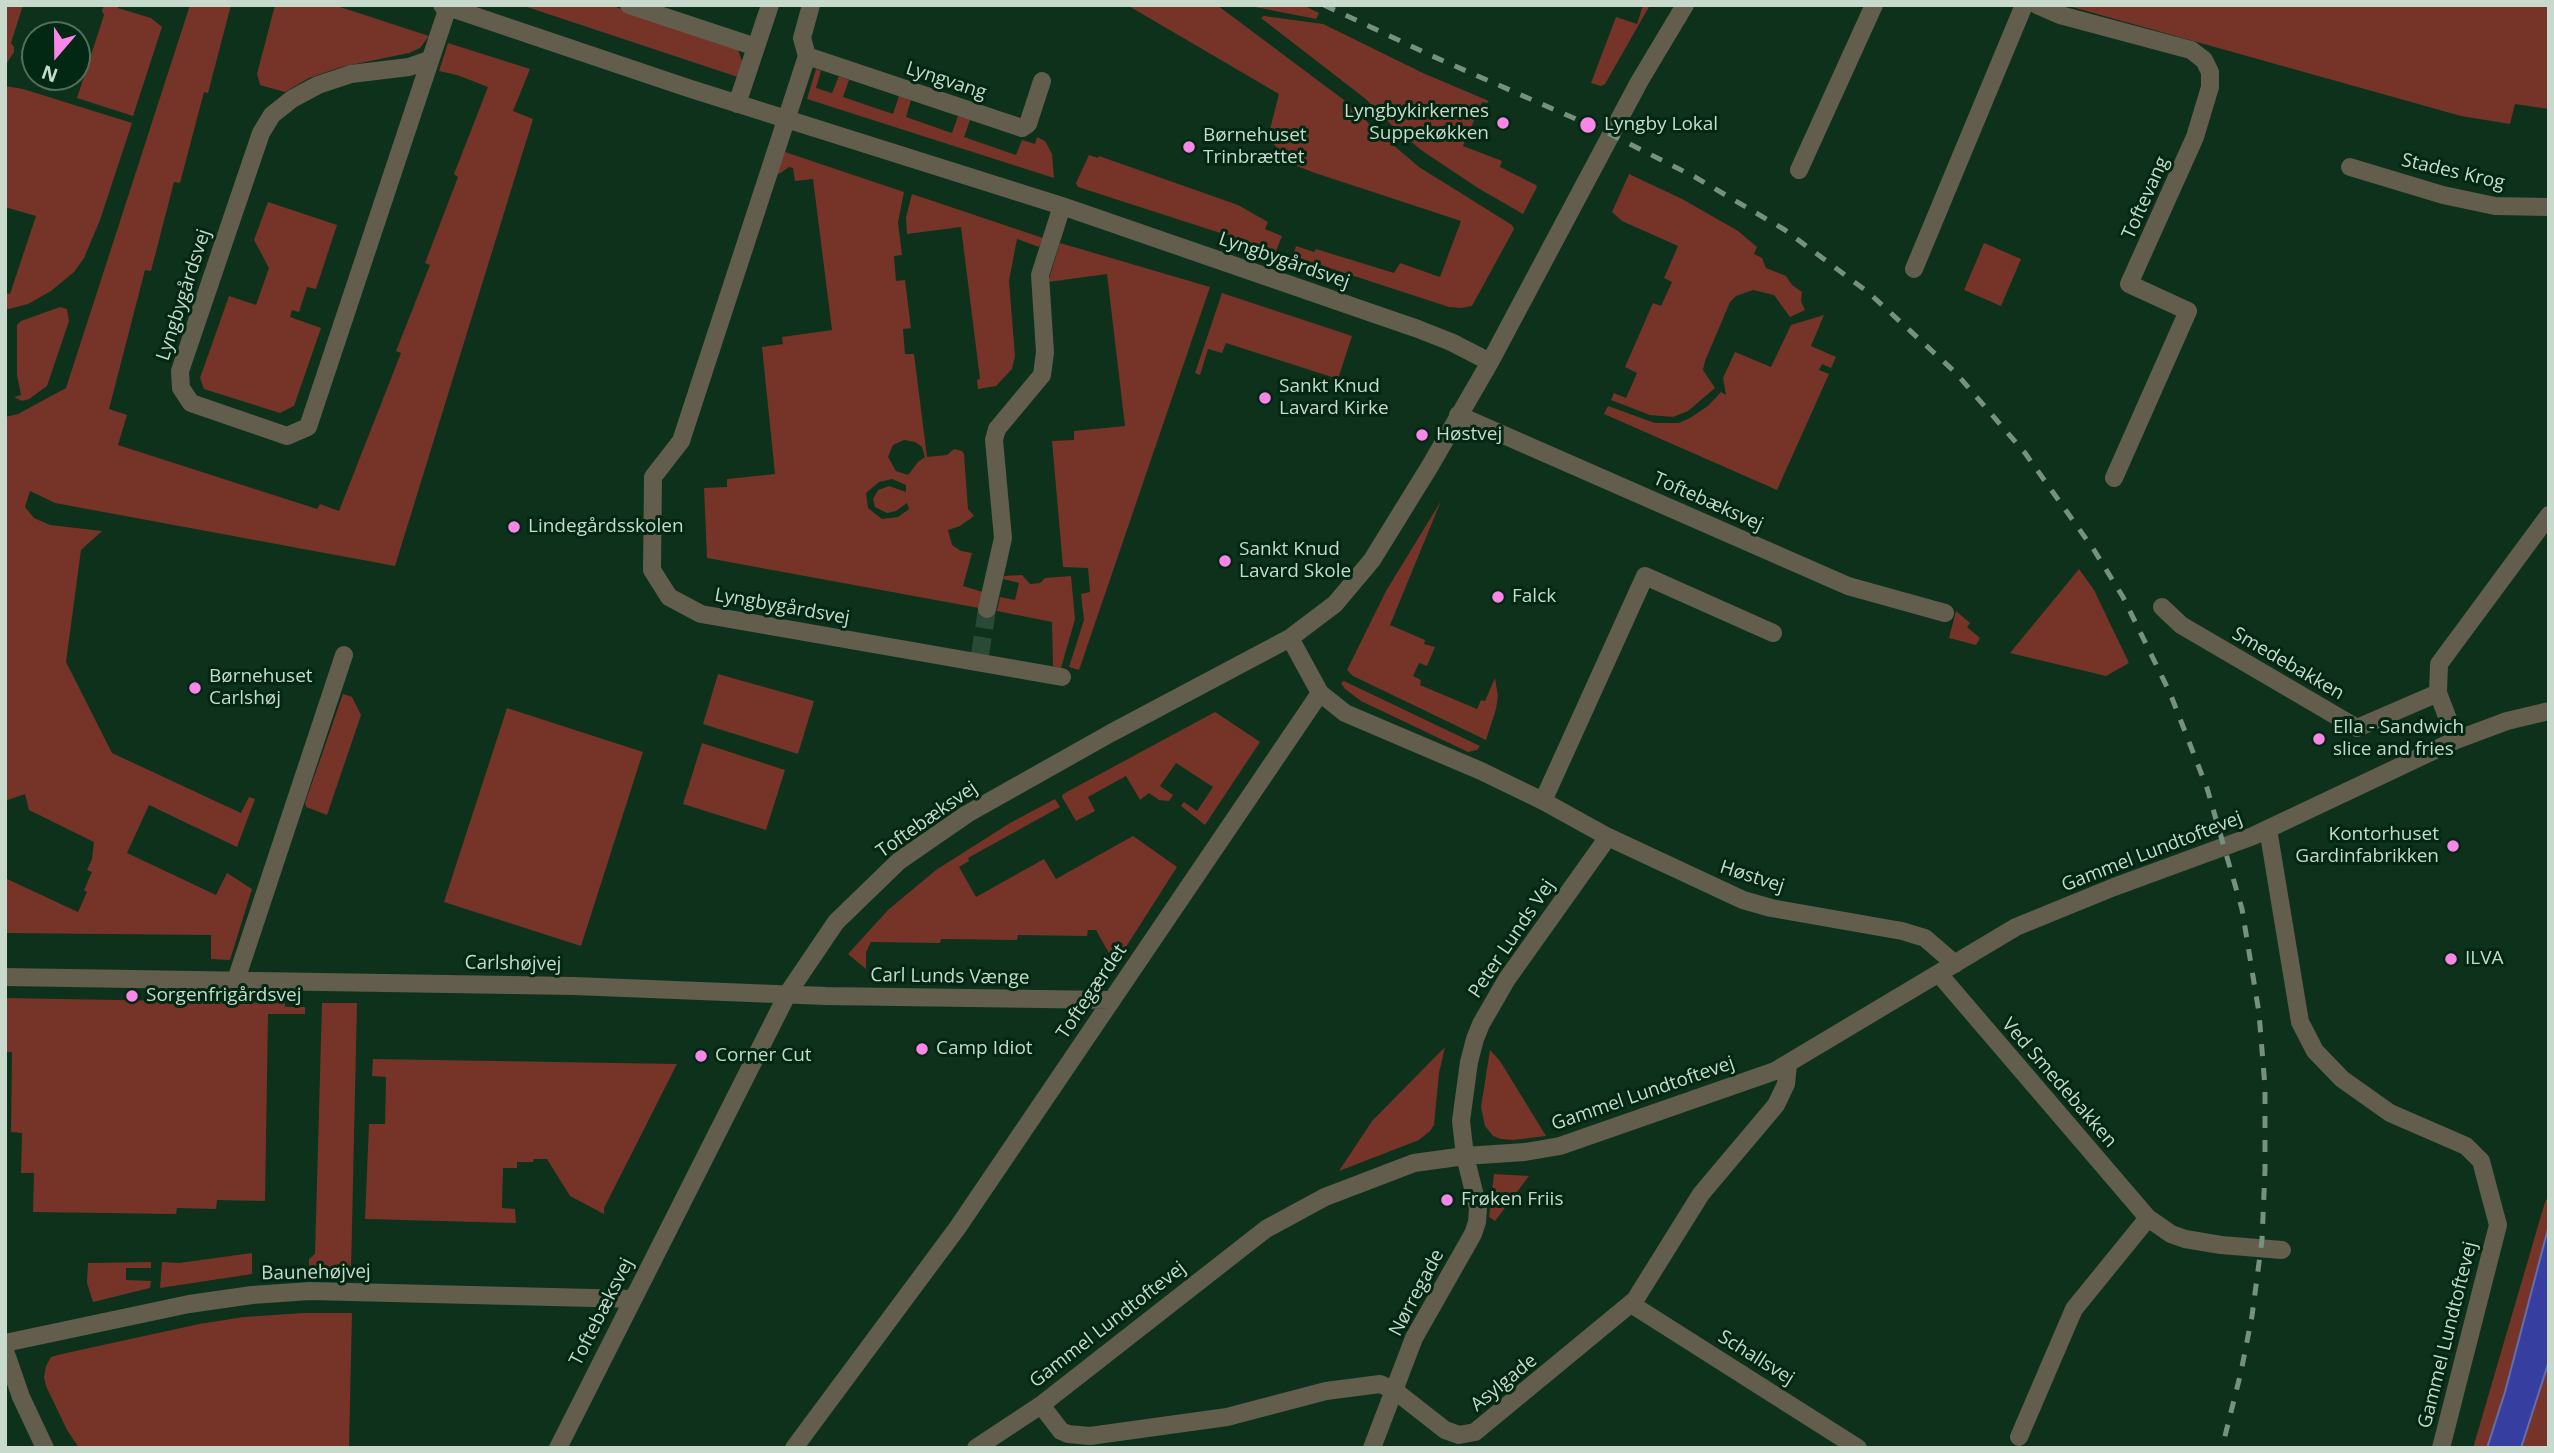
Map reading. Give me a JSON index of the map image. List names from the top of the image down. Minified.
{"streets":{"street":["Lyngvang","Stades Krog","Toftevang","Lyngbygårdsvej","Toftebæksvej","Smedebakken","Gammel Lundtoftevej","Høstvej","Peter Lunds Vej","Carlshøjvej","Carl Lunds Vænge","Toftegærdet","Ved Smedebakken","Baunehøjvej","Nørregade","Schallsvej","Asylgade"]},"crossings":[["Lyngbygårdsvej","Toftebæksvej"],["Toftebæksvej","Høstvej"],["Toftebæksvej","Carlshøjvej"],["Toftebæksvej","Carl Lunds Vænge"],["Toftebæksvej","Baunehøjvej"],["Gammel Lundtoftevej","Høstvej"],["Gammel Lundtoftevej","Peter Lunds Vej"],["Gammel Lundtoftevej","Ved Smedebakken"],["Gammel Lundtoftevej","Nørregade"],["Gammel Lundtoftevej","Asylgade"],["Høstvej","Peter Lunds Vej"],["Høstvej","Toftegærdet"],["Peter Lunds Vej","Nørregade"],["Carlshøjvej","Carl Lunds Vænge"],["Carl Lunds Vænge","Toftegærdet"],["Nørregade","Asylgade"],["Schallsvej","Asylgade"]],"places":["Lyngbykirkernes Suppekøkken","Lyngby Lokal","Børnehuset Trinbrættet","Sankt Knud Lavard Kirke","Høstvej","Lindegårdsskolen","Sankt Knud Lavard Skole","Falck","Børnehuset Carlshøj","Ella - Sandwich slice and fries","Kontorhuset Gardinfabrikken","ILVA","Sorgenfrigårdsvej","Camp Idiot","Corner Cut","Frøken Friis"],"north":"bottom"}
